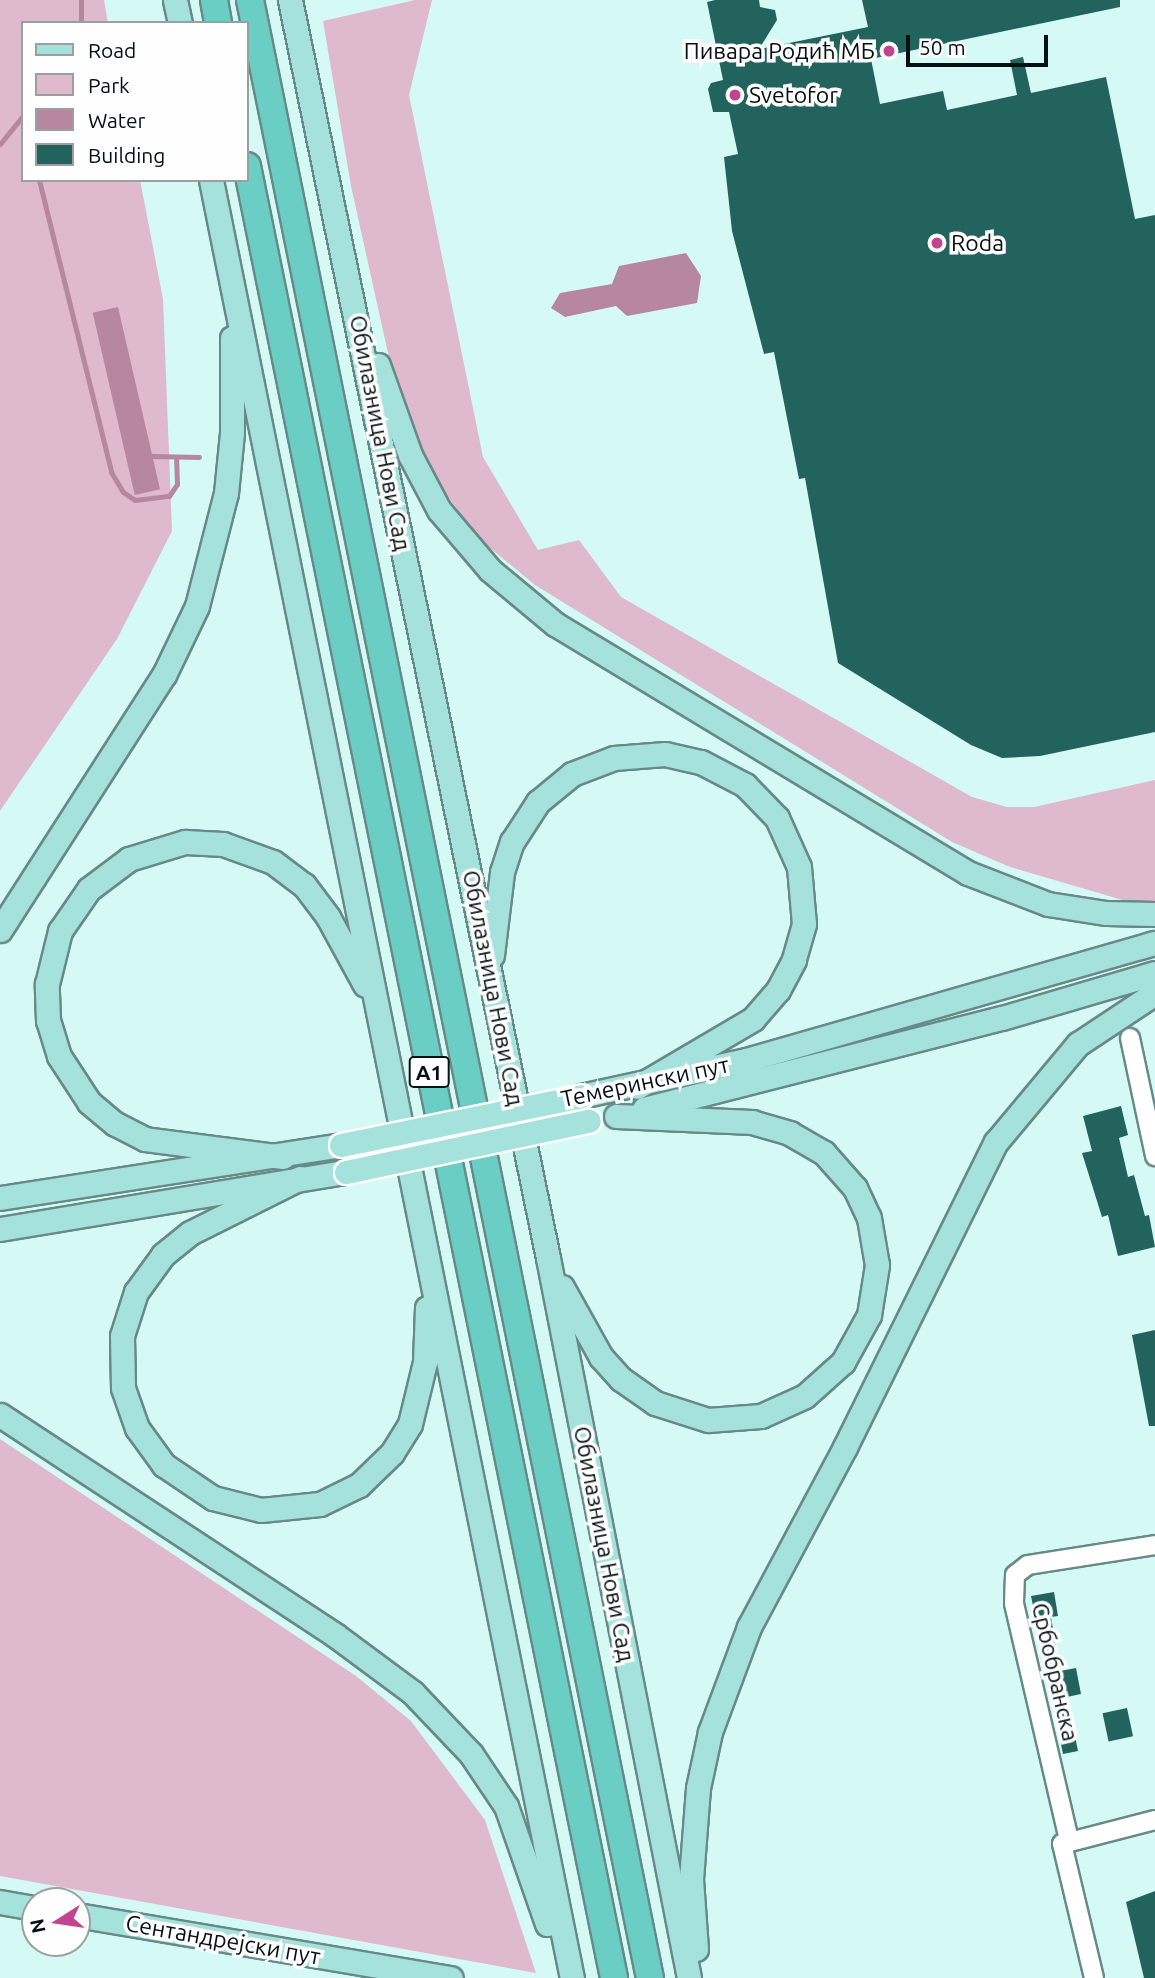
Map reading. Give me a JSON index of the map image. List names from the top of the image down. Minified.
{"streets":{"highway":["A1"],"main road":["Обилазница Нови Сад","Темерински пут","Сентандрејски пут"],"street":["Србобранска"]},"places":["Пивара Родић МБ","Svetofor","Roda"],"legend":["Road","Park","Water","Building"],"scale_bar":"50 m","north":"left"}
